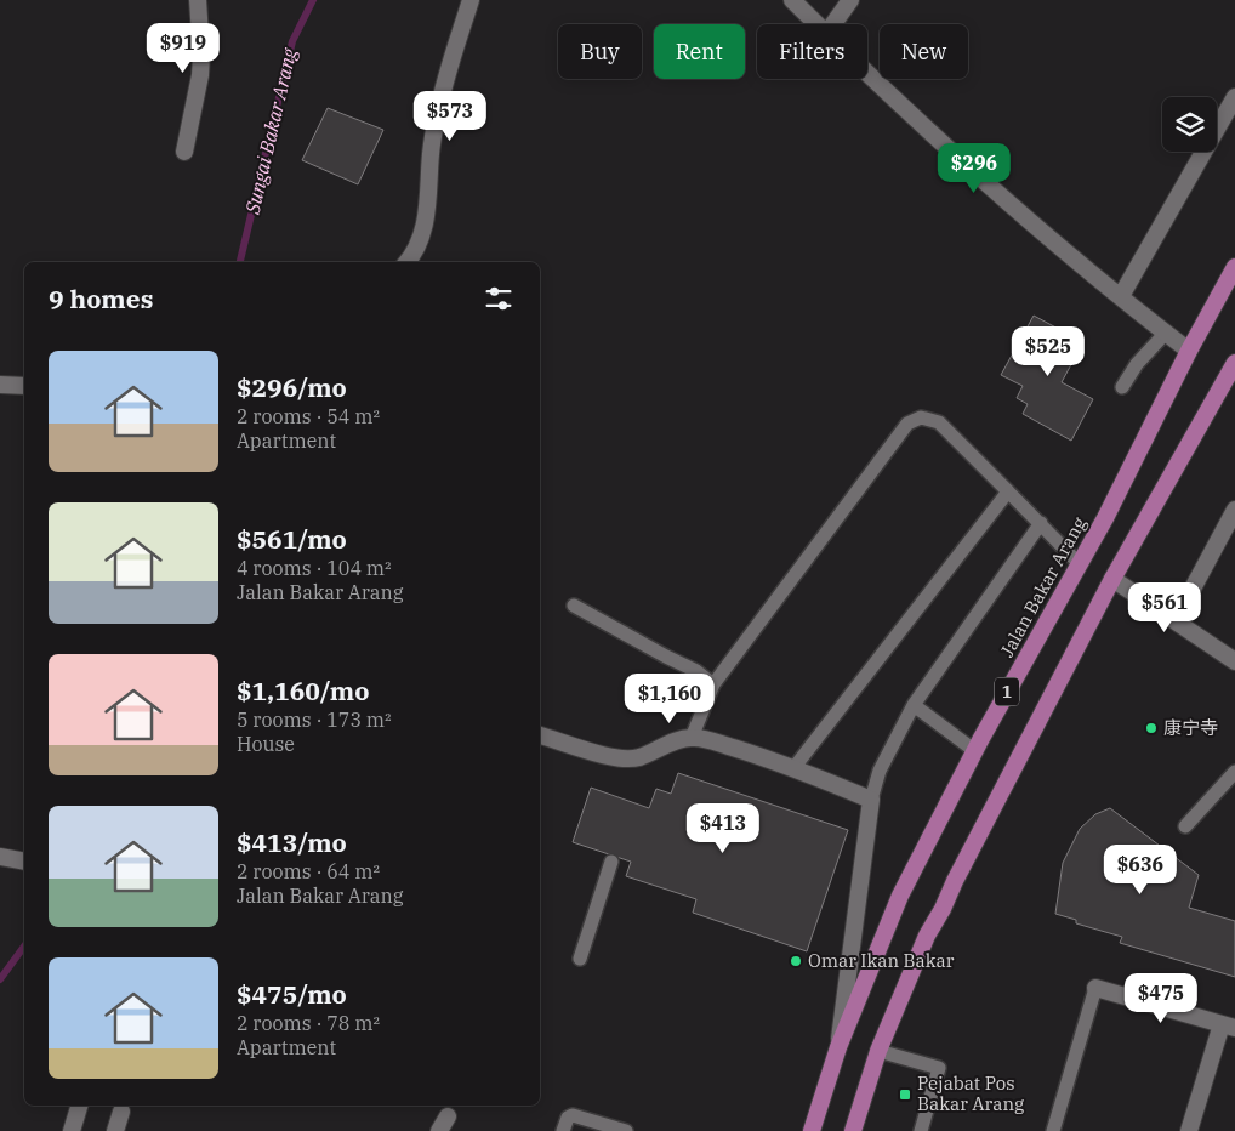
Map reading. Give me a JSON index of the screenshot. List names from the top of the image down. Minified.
{"streets":{"main road":["Jalan Bakar Arang","1"]},"water":["Sungai Bakar Arang"],"places":{"other":["康宁寺","Omar Ikan Bakar"],"transit":["Pejabat Pos Bakar Arang"]},"page":{"price":["$919","$573","$296","$525","$561","$1,160","$413","$636","$475"],"chip":["Buy","Rent","Filters","New"],"heading":"9 homes","list":[{"name":"$296/mo","note":"2 rooms · 54 m² · Apartment"},{"name":"$561/mo","note":"4 rooms · 104 m² · Jalan Bakar Arang"},{"name":"$1,160/mo","note":"5 rooms · 173 m² · House"},{"name":"$413/mo","note":"2 rooms · 64 m² · Jalan Bakar Arang"},{"name":"$475/mo","note":"2 rooms · 78 m² · Apartment"}]}}
